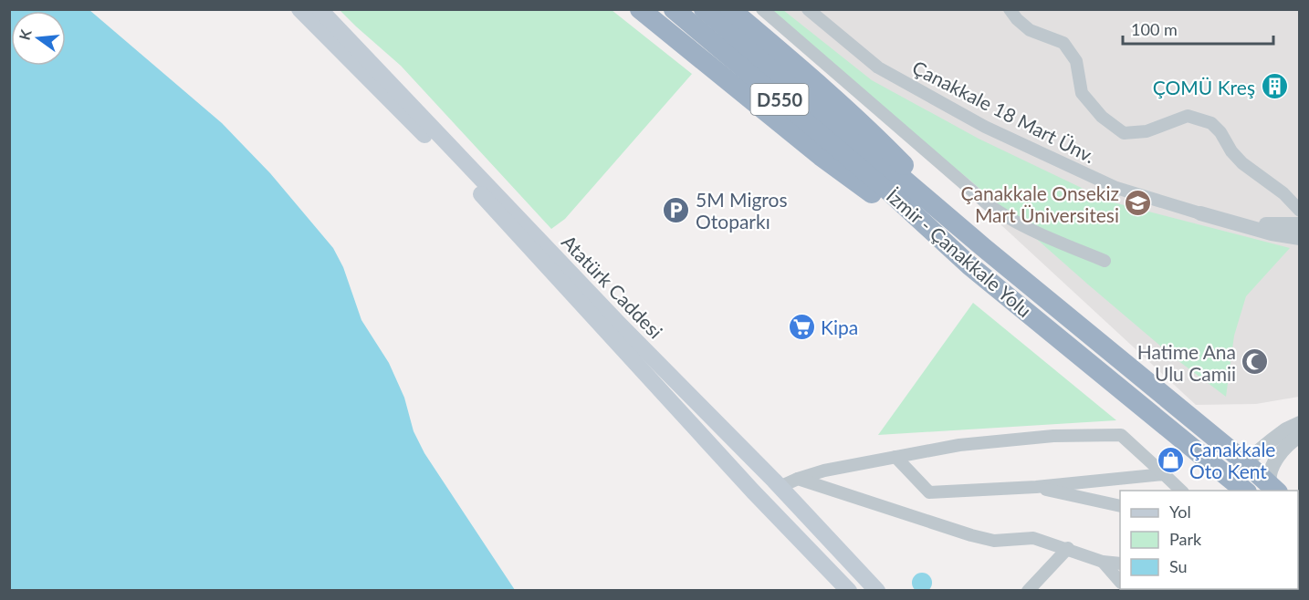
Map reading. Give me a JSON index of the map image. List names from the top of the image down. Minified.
{"streets":{"highway":["D550","İzmir - Çanakkale Yolu"],"main road":["Atatürk Caddesi"],"street":["Çanakkale 18 Mart Ünv."]},"places":{"building":["ÇOMÜ Kreş"],"school or university":["Çanakkale Onsekiz Mart Üniversitesi"],"parking":["5M Migros Otoparkı"],"supermarket":["Kipa"],"mosque":["Hatime Ana Ulu Camii"],"shop":["Çanakkale Oto Kent"]},"legend":["Yol","Park","Su"],"scale_bar":"100 m","north":"left"}
